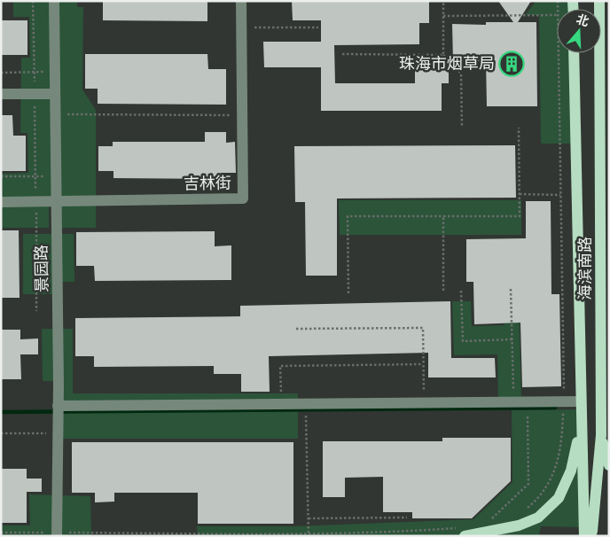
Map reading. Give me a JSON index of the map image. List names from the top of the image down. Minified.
{"streets":{"main road":["海滨南路"],"street":["吉林街","景园路"]},"crossings":[["吉林街","景园路"]],"places":{"building":["珠海市烟草局"]},"north":"top"}
